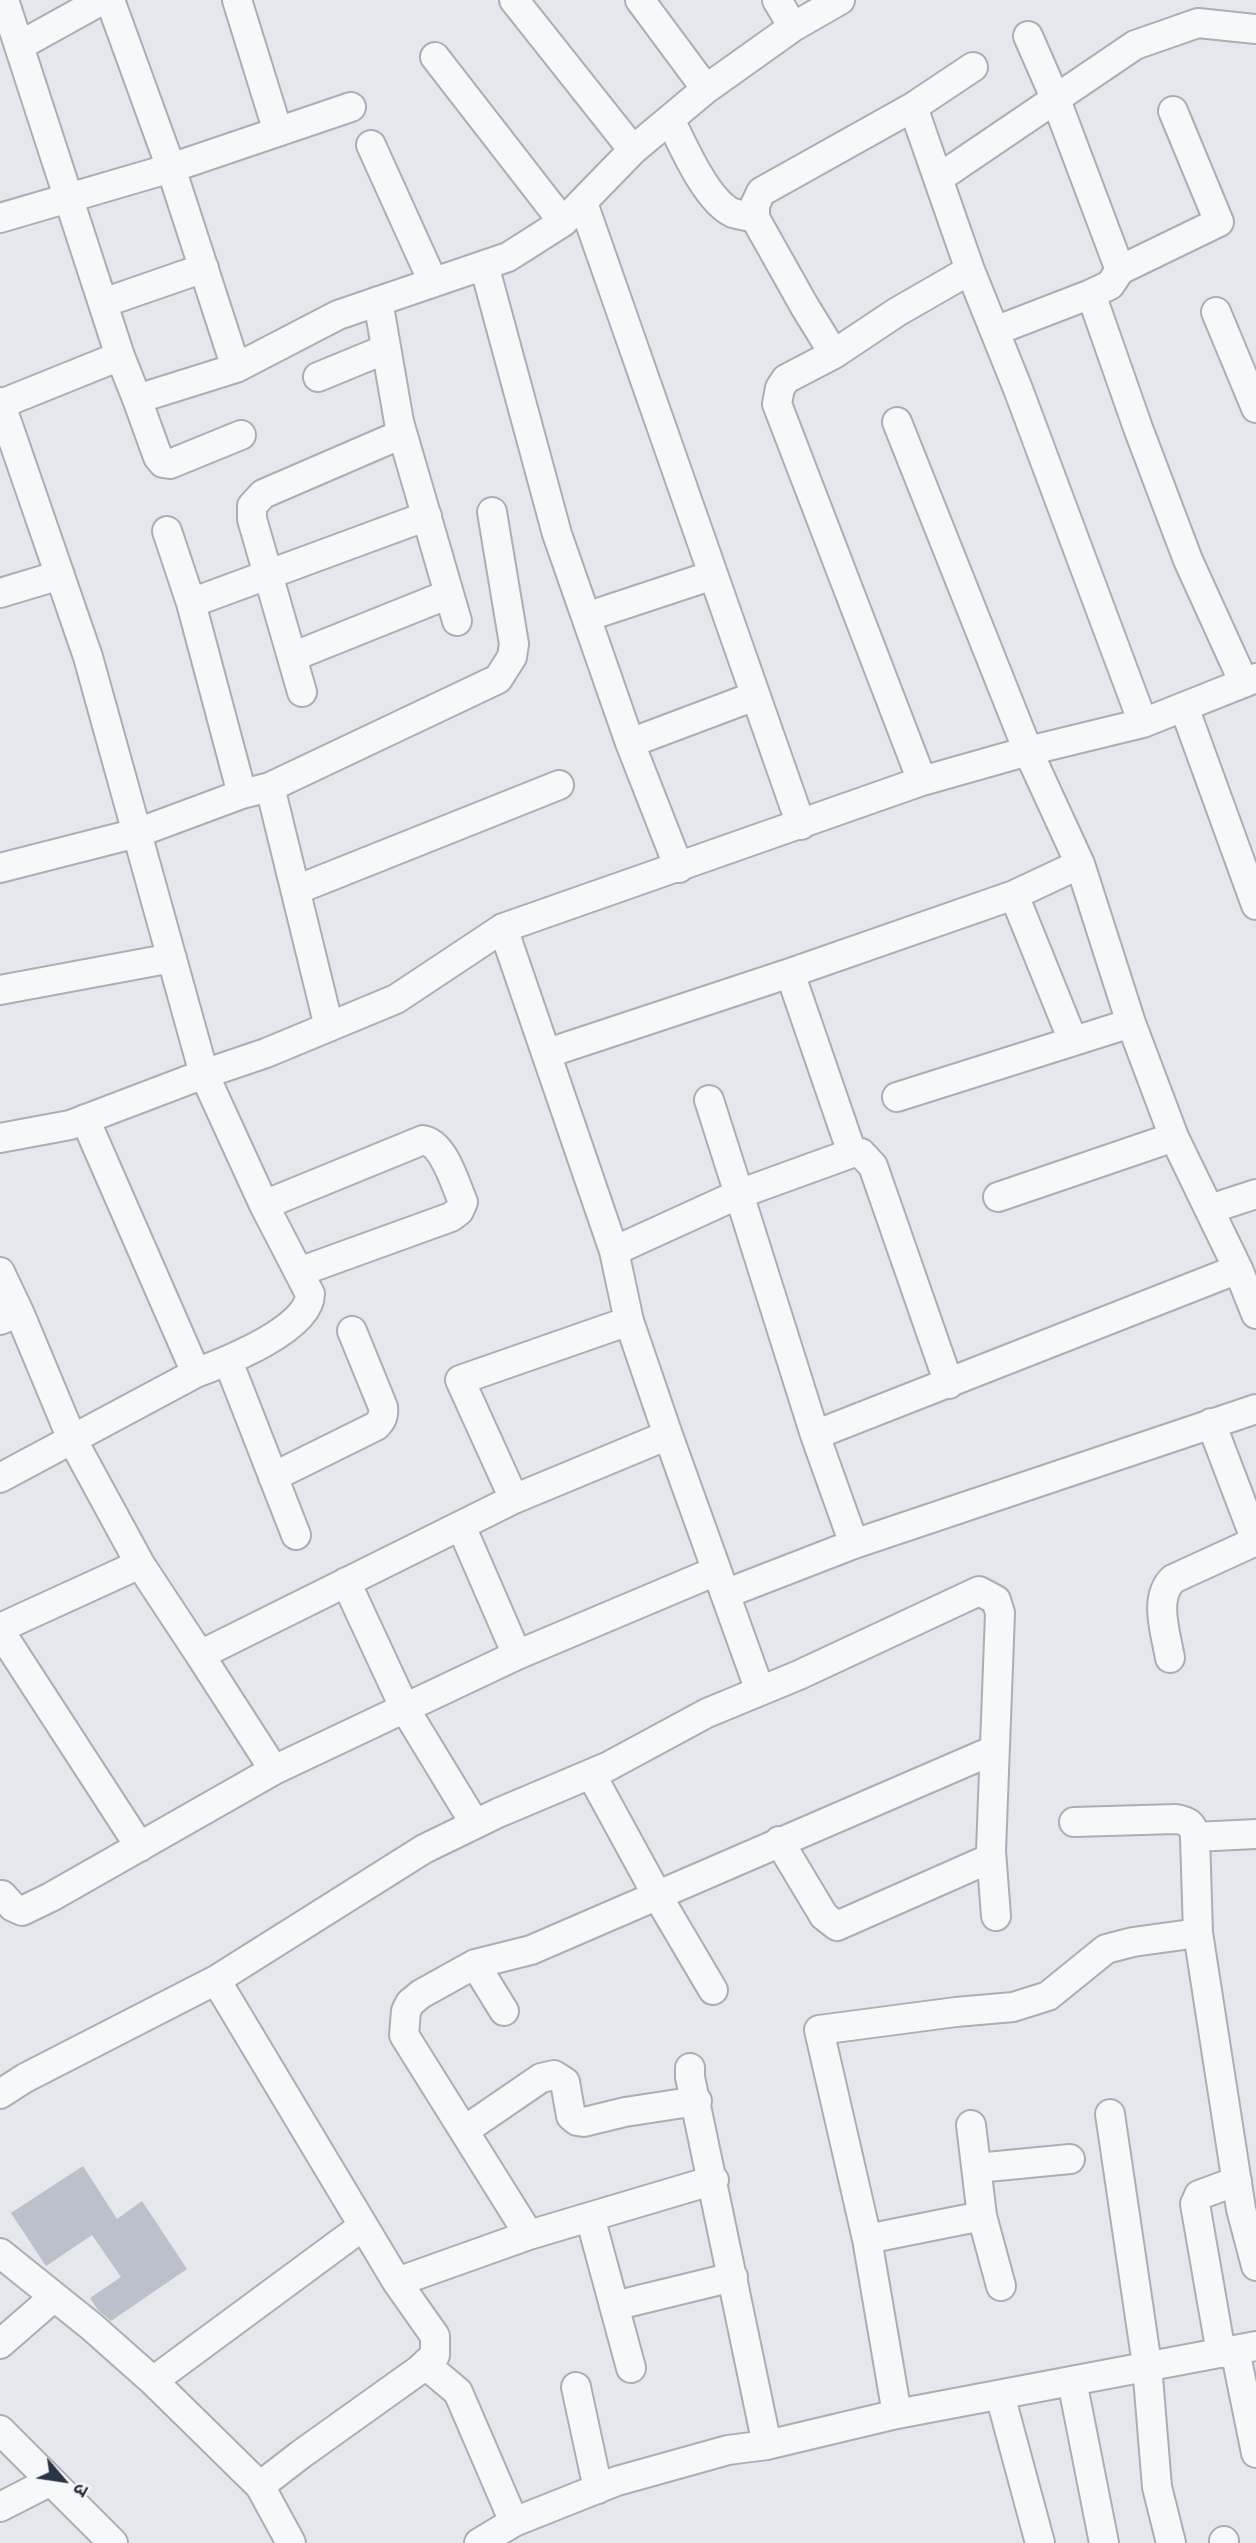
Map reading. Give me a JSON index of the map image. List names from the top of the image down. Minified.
{"north":"bottom right"}
